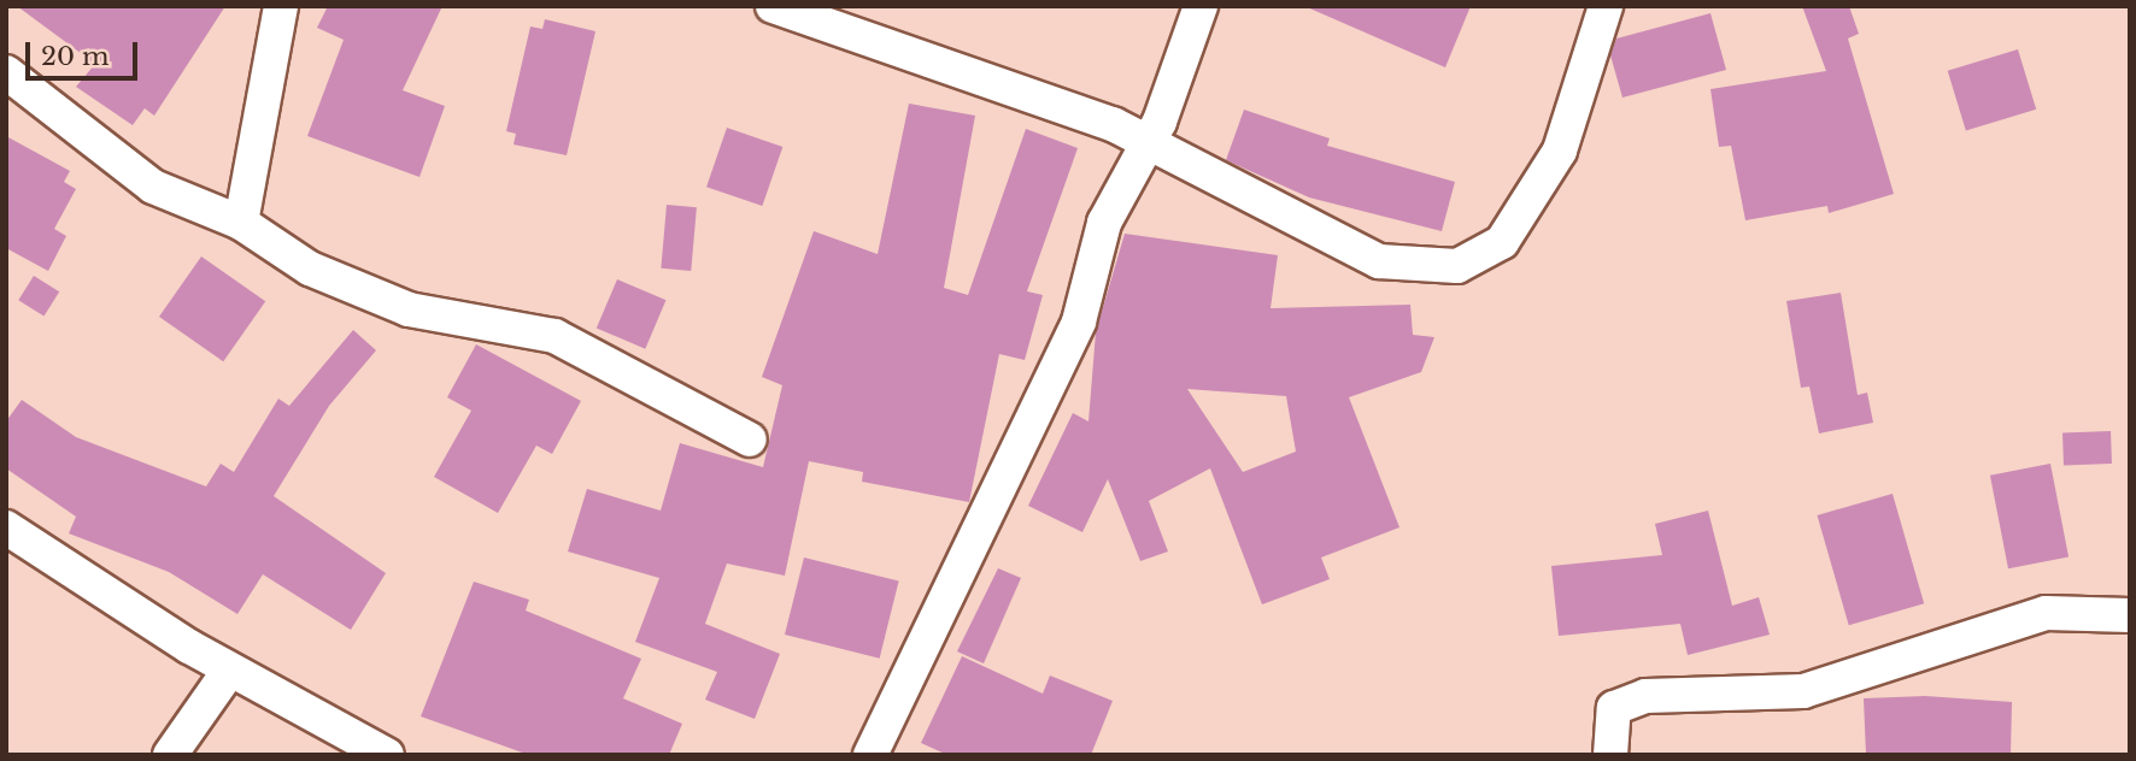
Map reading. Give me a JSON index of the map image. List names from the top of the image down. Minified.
{"scale_bar":"20 m"}
